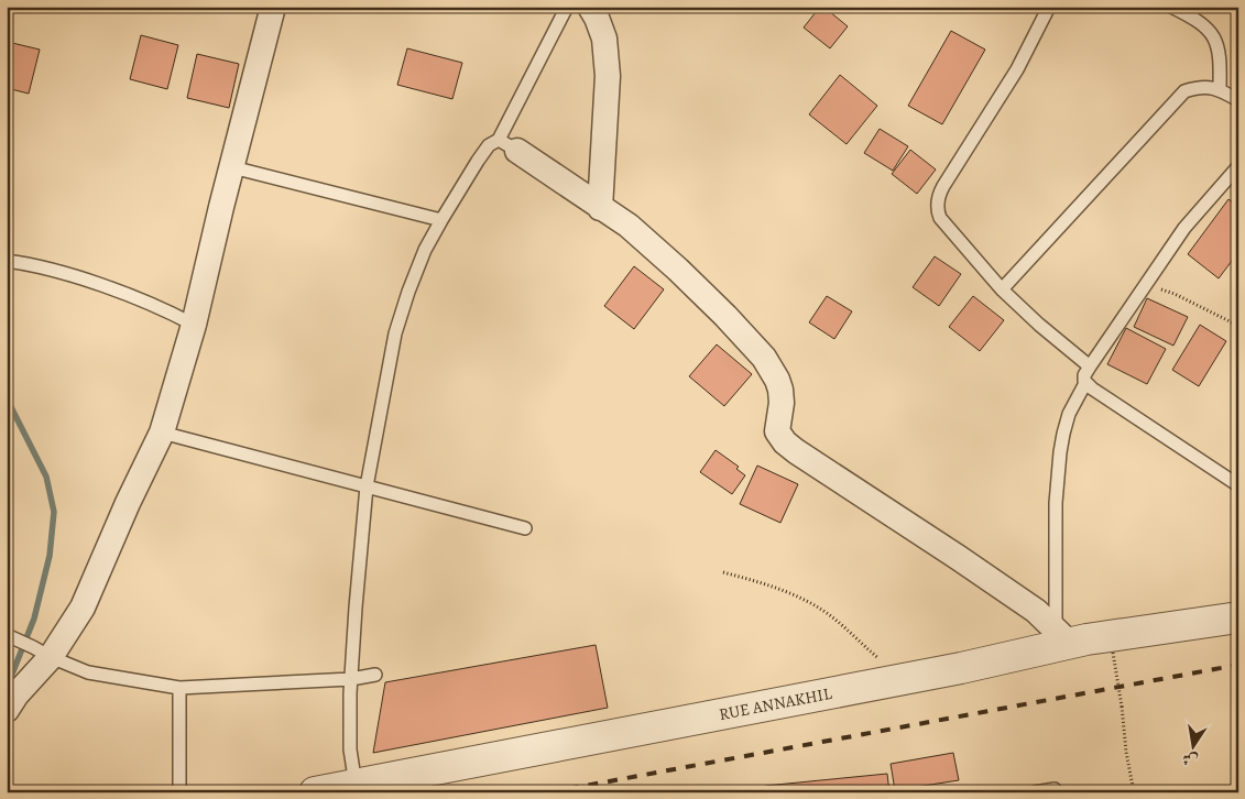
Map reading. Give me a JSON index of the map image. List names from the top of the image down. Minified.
{"streets":{"street":["RUE ANNAKHIL"]},"north":"bottom"}
